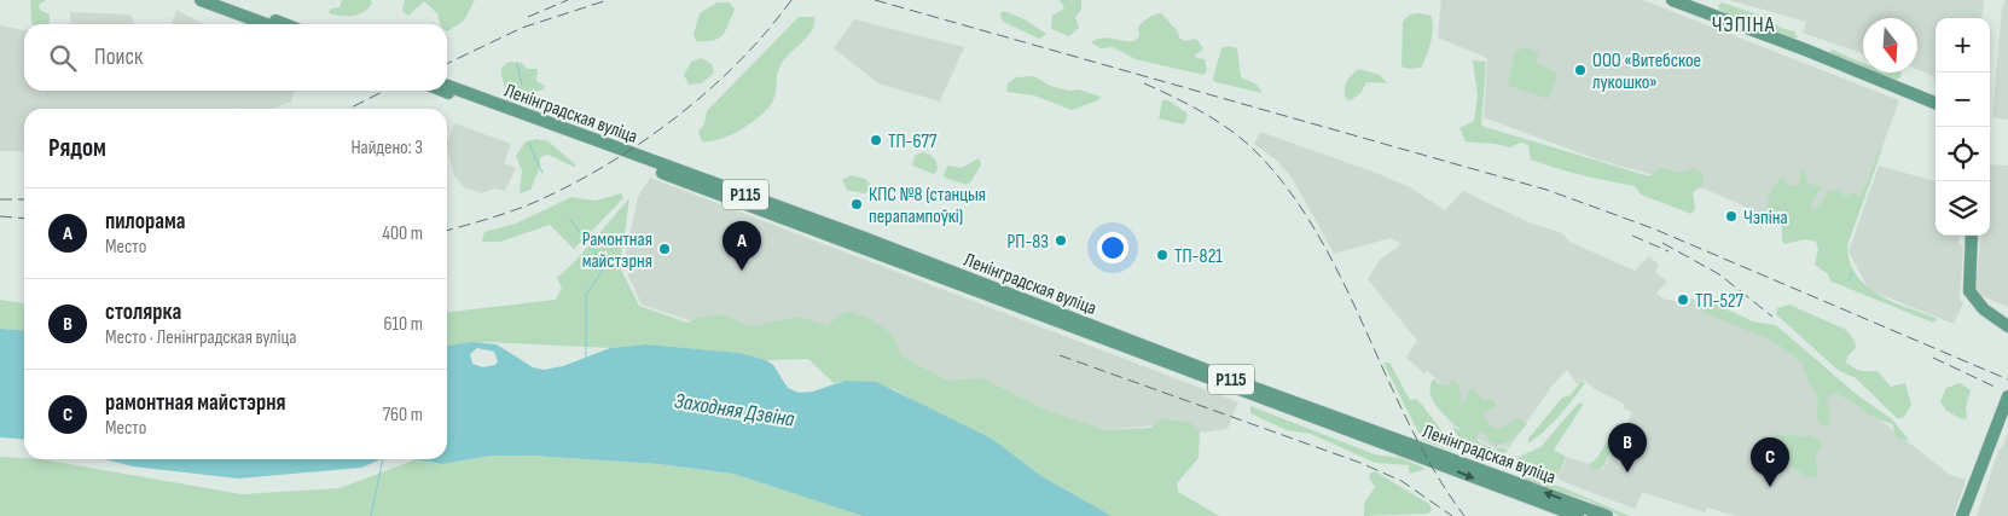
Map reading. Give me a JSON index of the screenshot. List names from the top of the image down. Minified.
{"streets":{"main road":["Ленінградская вуліца","Р115"]},"districts":["ЧЭПІНА"],"water":["Заходняя Дзвіна"],"places":["ООО «Витебское лукошко»","ТП-677","КПС №8 (станцыя перапампоўкі)","Чэпіна","РП-83","Рамонтная майстэрня","ТП-821","ТП-527"],"north":"bottom","page":{"map_buttons":["+","−"],"search":"Поиск","heading":["Рядом","Найдено: 3"],"list":[{"mark":"A","name":"пилорама","note":"Место","value":"400 m"},{"mark":"B","name":"столярка","note":"Место · Ленінградская вуліца","value":"610 m"},{"mark":"C","name":"рамонтная майстэрня","note":"Место","value":"760 m"}],"pins":["A","B","C"]}}
